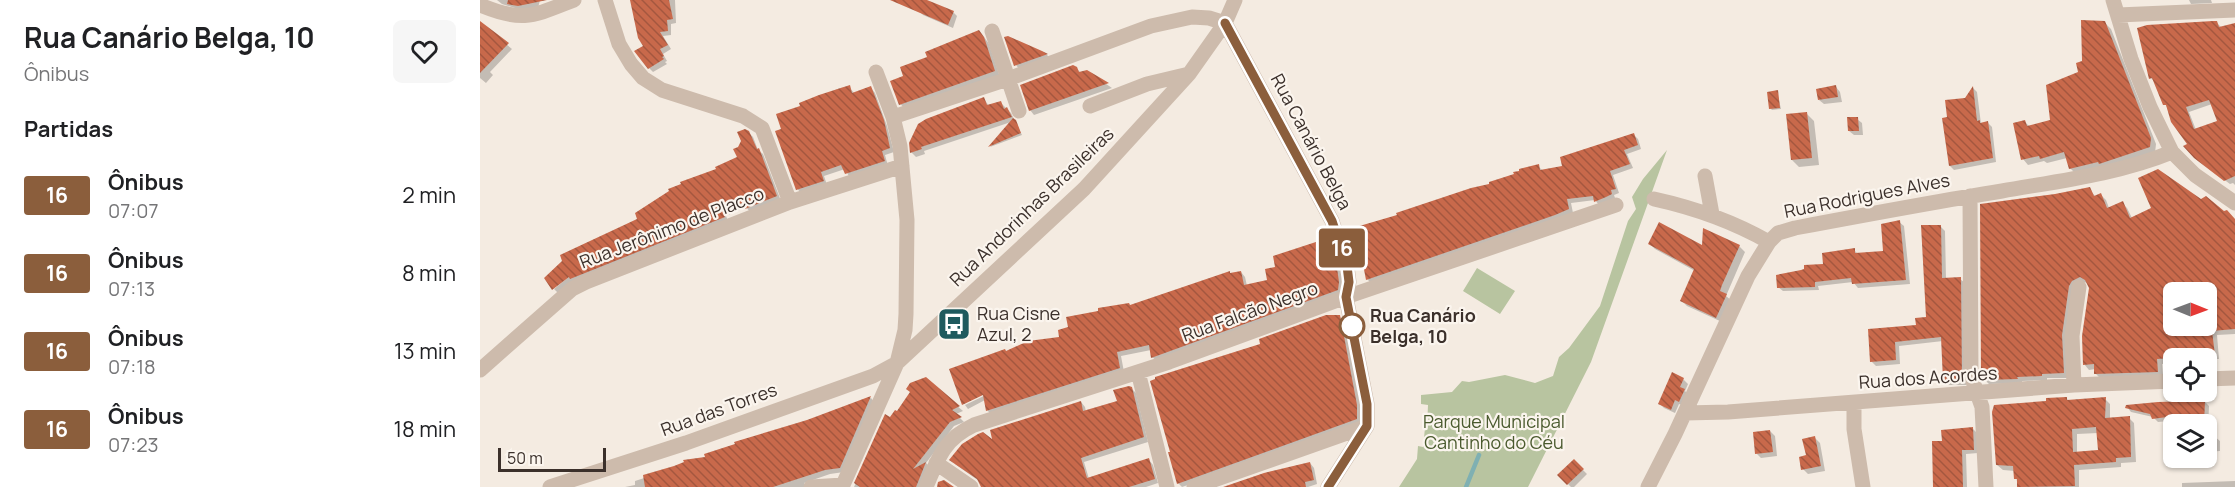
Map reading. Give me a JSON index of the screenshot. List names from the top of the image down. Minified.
{"streets":{"street":["Rua Canário Belga","Rua Rodrigues Alves","Rua Andorinhas Brasileiras","Rua Jerônimo de Placco","Rua Falcão Negro","Rua dos Acordes","Rua das Torres"]},"crossings":[["Rua Canário Belga","Rua Andorinhas Brasileiras"],["Rua Canário Belga","Rua Falcão Negro"],["Rua Rodrigues Alves","Rua dos Acordes"],["Rua Andorinhas Brasileiras","Rua das Torres"]],"parks":["Parque Municipal Cantinho do Céu"],"places":{"bus stop":["Rua Cisne Azul, 2"],"other":["Rua Canário Belga, 10"]},"lines":["bus line 16"],"scale_bar":"50 m","north":"right","page":{"heading":[["Rua Canário Belga, 10","Ônibus"],"Partidas"],"on_map":"16","list":[{"mark":"16","name":"Ônibus","note":"07:07","value":"2 min"},{"mark":"16","name":"Ônibus","note":"07:13","value":"8 min"},{"mark":"16","name":"Ônibus","note":"07:18","value":"13 min"},{"mark":"16","name":"Ônibus","note":"07:23","value":"18 min"}],"scale":"50 m"}}
